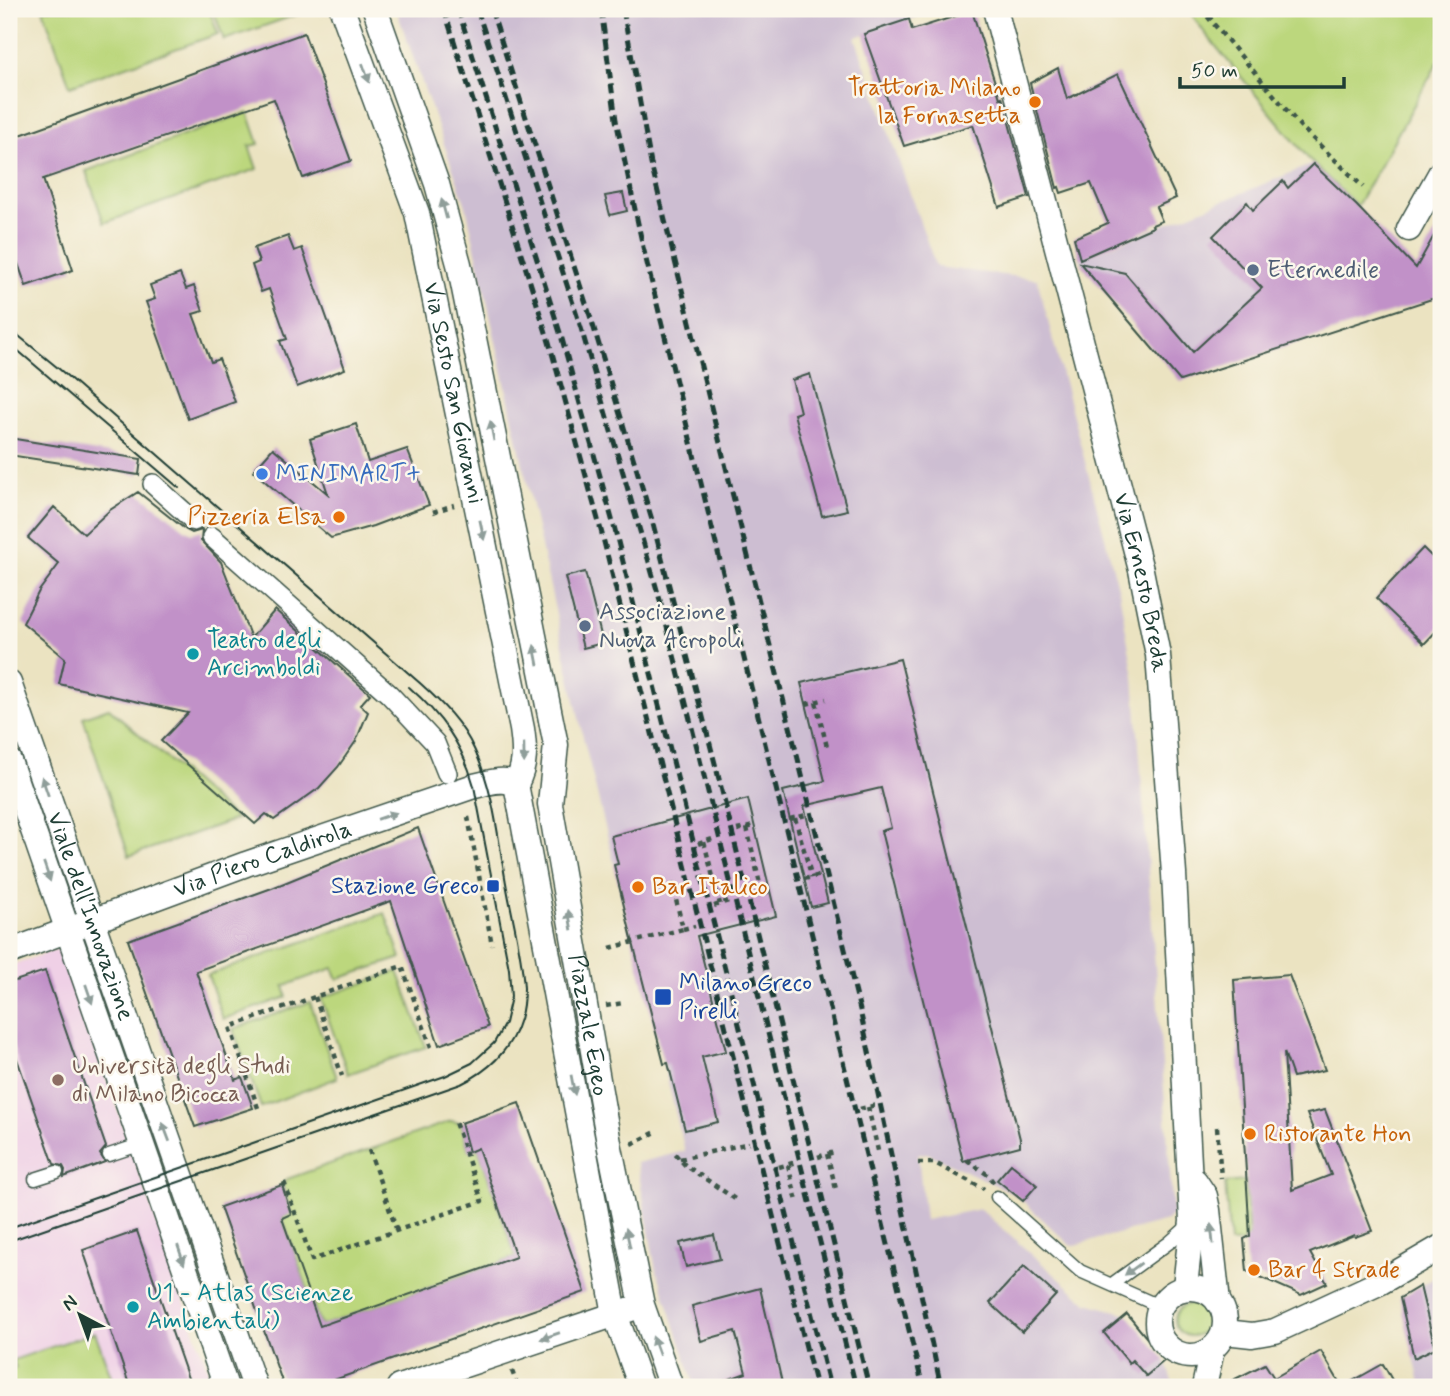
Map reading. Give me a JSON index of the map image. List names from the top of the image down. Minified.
{"streets":{"street":["Via Sesto San Giovanni","Via Ernesto Breda","Via Piero Caldirola","Viale dell'Innovazione","Piazzale Egeo"]},"crossings":[["Via Sesto San Giovanni","Via Piero Caldirola"],["Via Sesto San Giovanni","Piazzale Egeo"],["Via Piero Caldirola","Viale dell'Innovazione"],["Via Piero Caldirola","Piazzale Egeo"]],"one_way":["Via Piero Caldirola"],"places":{"other":["Trattoria Milano la Fornasetta","Eternedile","MINIMART+","Pizzeria Elsa","Associazione Nuova Acropoli","Teatro degli Arcimboldi","Bar Italico","Università degli Studi di Milano Bicocca","Ristorante Hon","Bar 4 Strade","U1 - Atlas (Scienze Ambientali)"],"transit":["Stazione Greco","Milano Greco Pirelli"]},"scale_bar":"50 m","north":"top left"}
